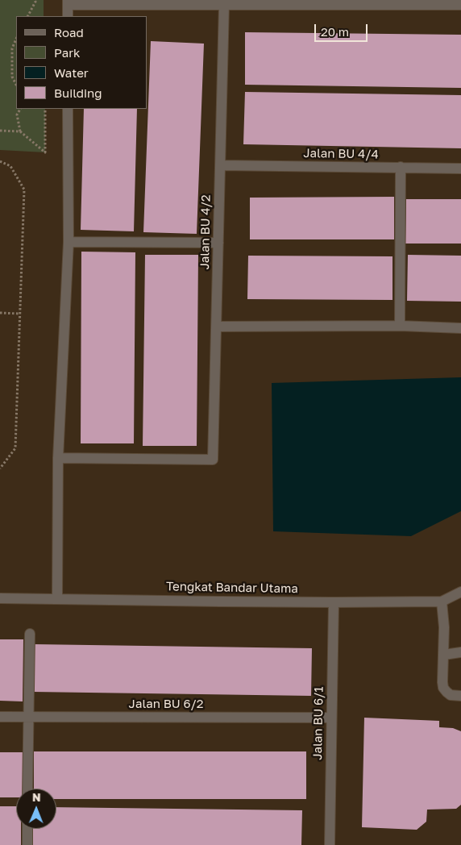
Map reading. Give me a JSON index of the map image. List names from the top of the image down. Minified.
{"streets":{"street":["Jalan BU 4/4","Jalan BU 4/2","Tengkat Bandar Utama","Jalan BU 6/2","Jalan BU 6/1"]},"crossings":[["Jalan BU 4/4","Jalan BU 4/2"],["Tengkat Bandar Utama","Jalan BU 6/1"],["Jalan BU 6/2","Jalan BU 6/1"]],"legend":["Road","Park","Water","Building"],"scale_bar":"20 m","north":"top"}
